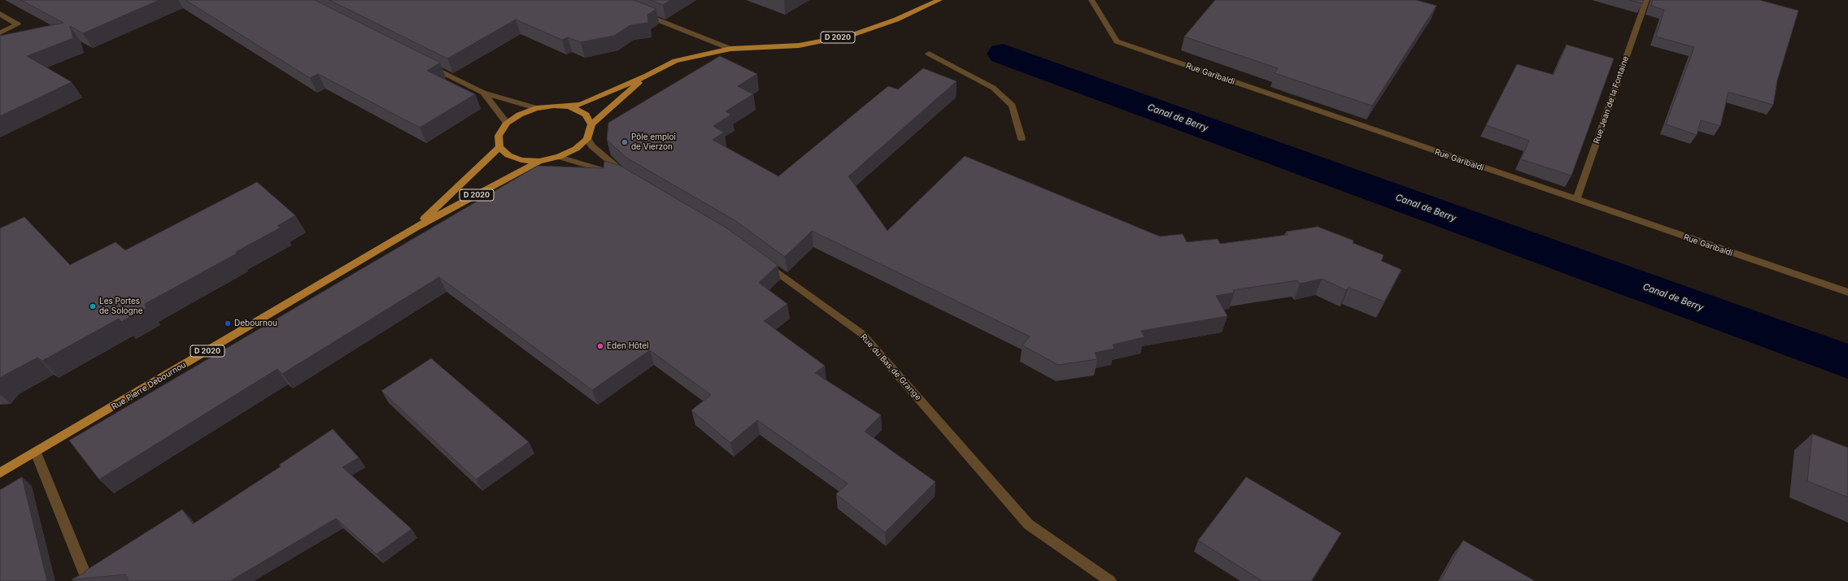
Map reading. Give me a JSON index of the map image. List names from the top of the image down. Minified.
{"streets":{"main road":["D 2020","Rue Pierre Debournou"],"street":["Rue Garibaldi","Rue Jean de la Fontaine","Rue du Bas de Grange"]},"crossings":[["D 2020","Rue Pierre Debournou"],["Rue Garibaldi","Rue Jean de la Fontaine"]],"water":["Canal de Berry"],"places":["Pôle emploi de Vierzon","Les Portes de Sologne","Debournou","Eden Hôtel"]}
